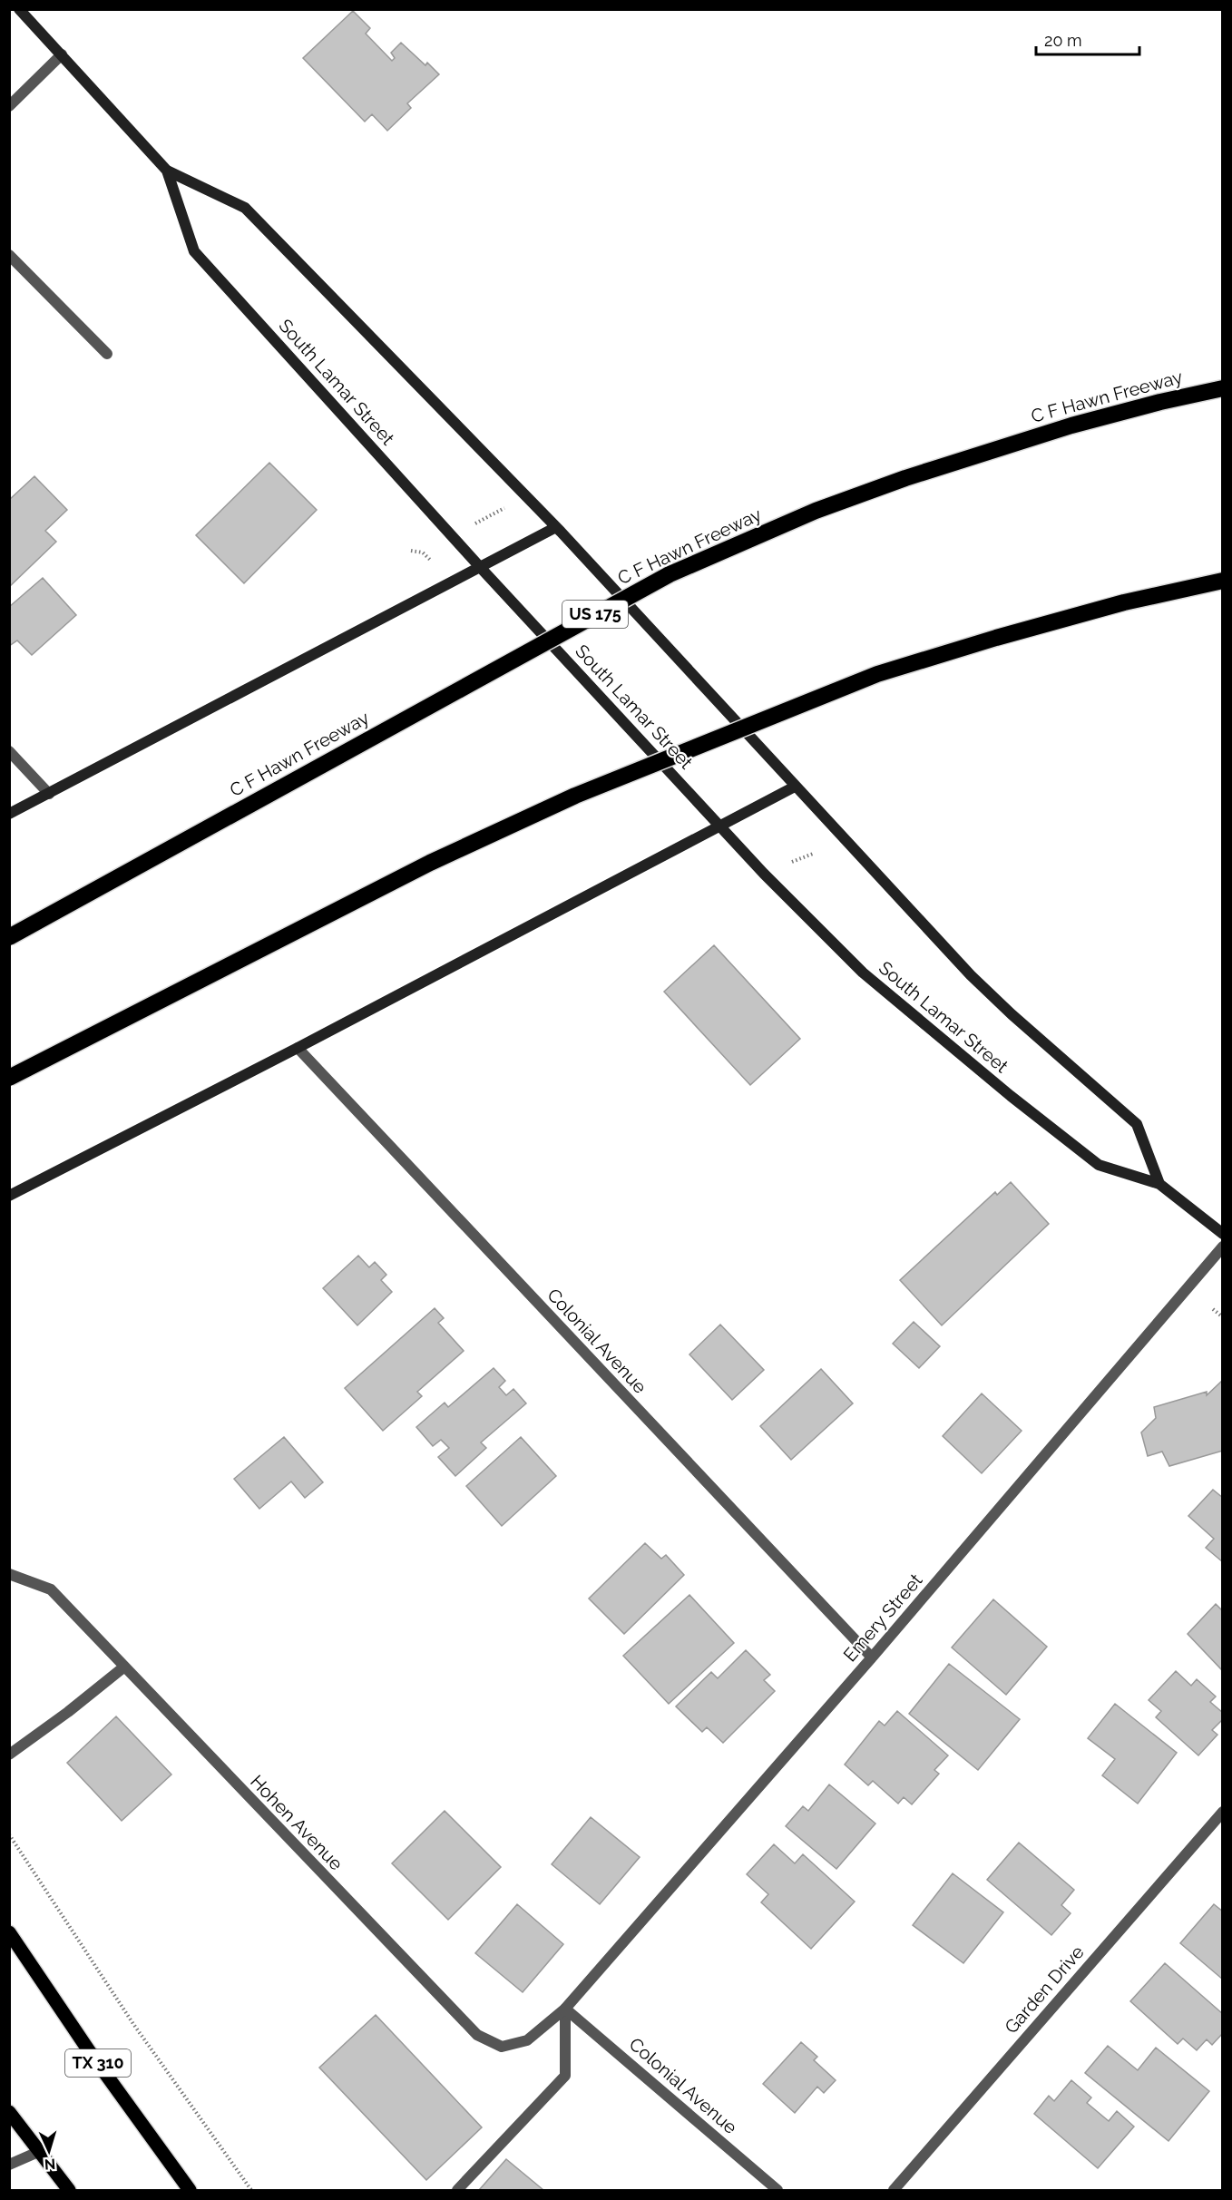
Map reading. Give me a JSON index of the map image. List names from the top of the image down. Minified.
{"streets":{"highway":["C F Hawn Freeway","US 175"],"main road":["South Lamar Street","TX 310"],"street":["Colonial Avenue","Emery Street","Hohen Avenue","Garden Drive"]},"crossings":[["Colonial Avenue","Emery Street"],["Colonial Avenue","Hohen Avenue"],["Emery Street","Hohen Avenue"]],"scale_bar":"20 m","north":"bottom"}
